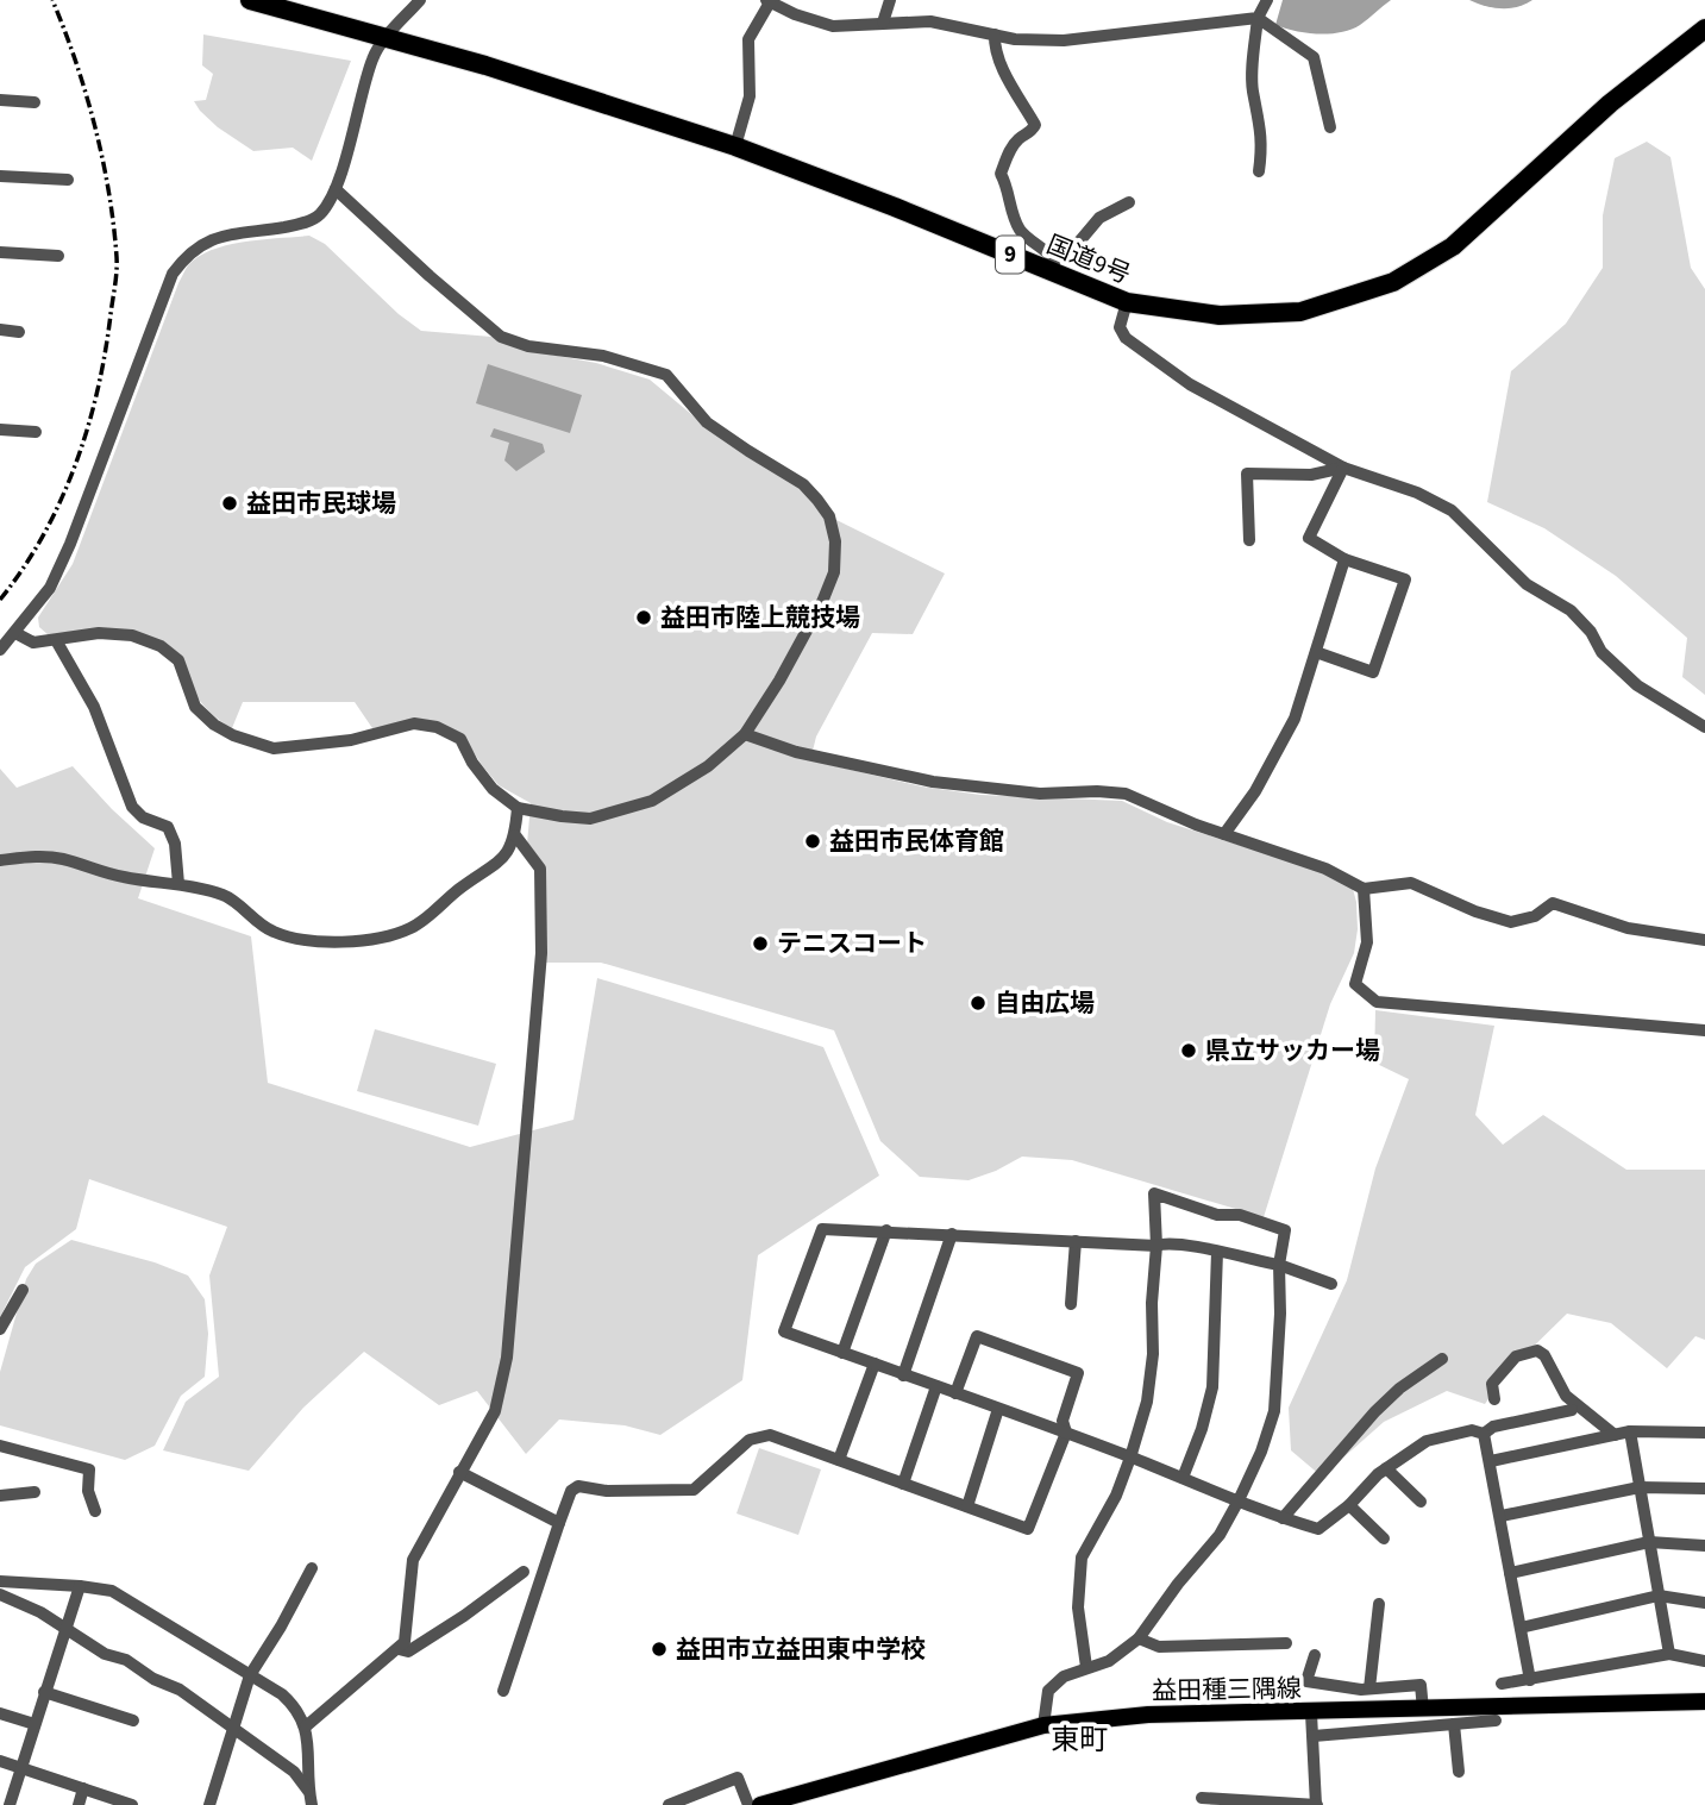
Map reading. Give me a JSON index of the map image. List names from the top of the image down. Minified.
{"streets":{"highway":["9","国道9号"],"main road":["益田種三隅線"]},"districts":["東町"],"places":["益田市民球場","益田市陸上競技場","益田市民体育館","テニスコート","自由広場","県立サッカー場","益田市立益田東中学校"]}
